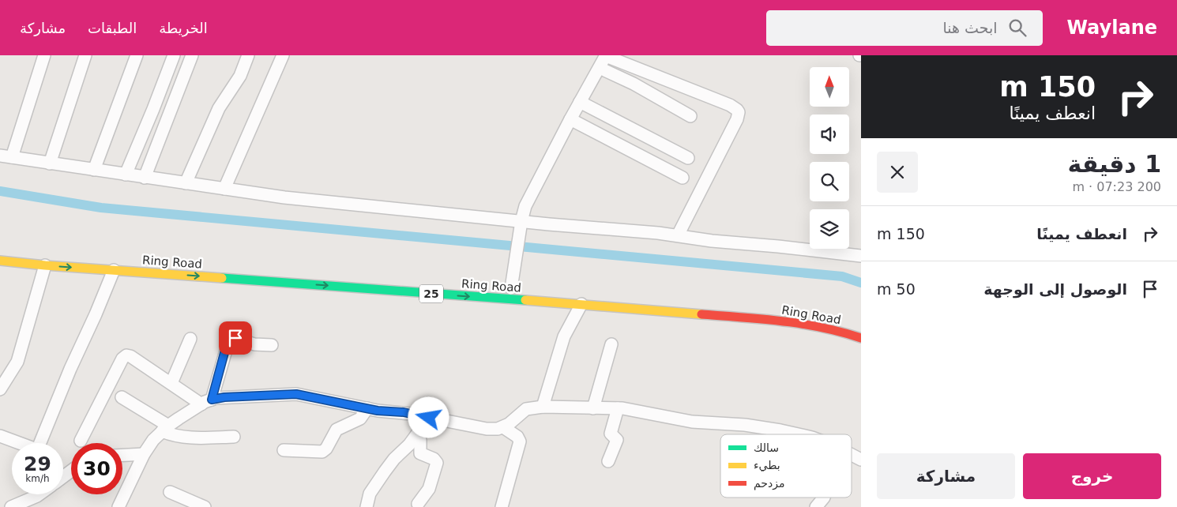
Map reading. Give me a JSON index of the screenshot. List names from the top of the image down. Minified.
{"streets":{"highway":["Ring Road","25"]},"one_way":["Ring Road"],"legend":["سالك","بطيء","مزدحم"],"north":"top","page":{"header":"Waylane","search":"ابحث هنا","nav":["الخريطة","الطبقات","مشاركة"],"turn":["150 m","انعطف يمينًا"],"heading":["1 دقيقة","200 m · 07:23"],"list":[{"name":"انعطف يمينًا","value":"150 m"},{"name":"الوصول إلى الوجهة","value":"50 m"}],"speed":"29 km/h","limit":"30","buttons":["خروج","مشاركة"]}}
